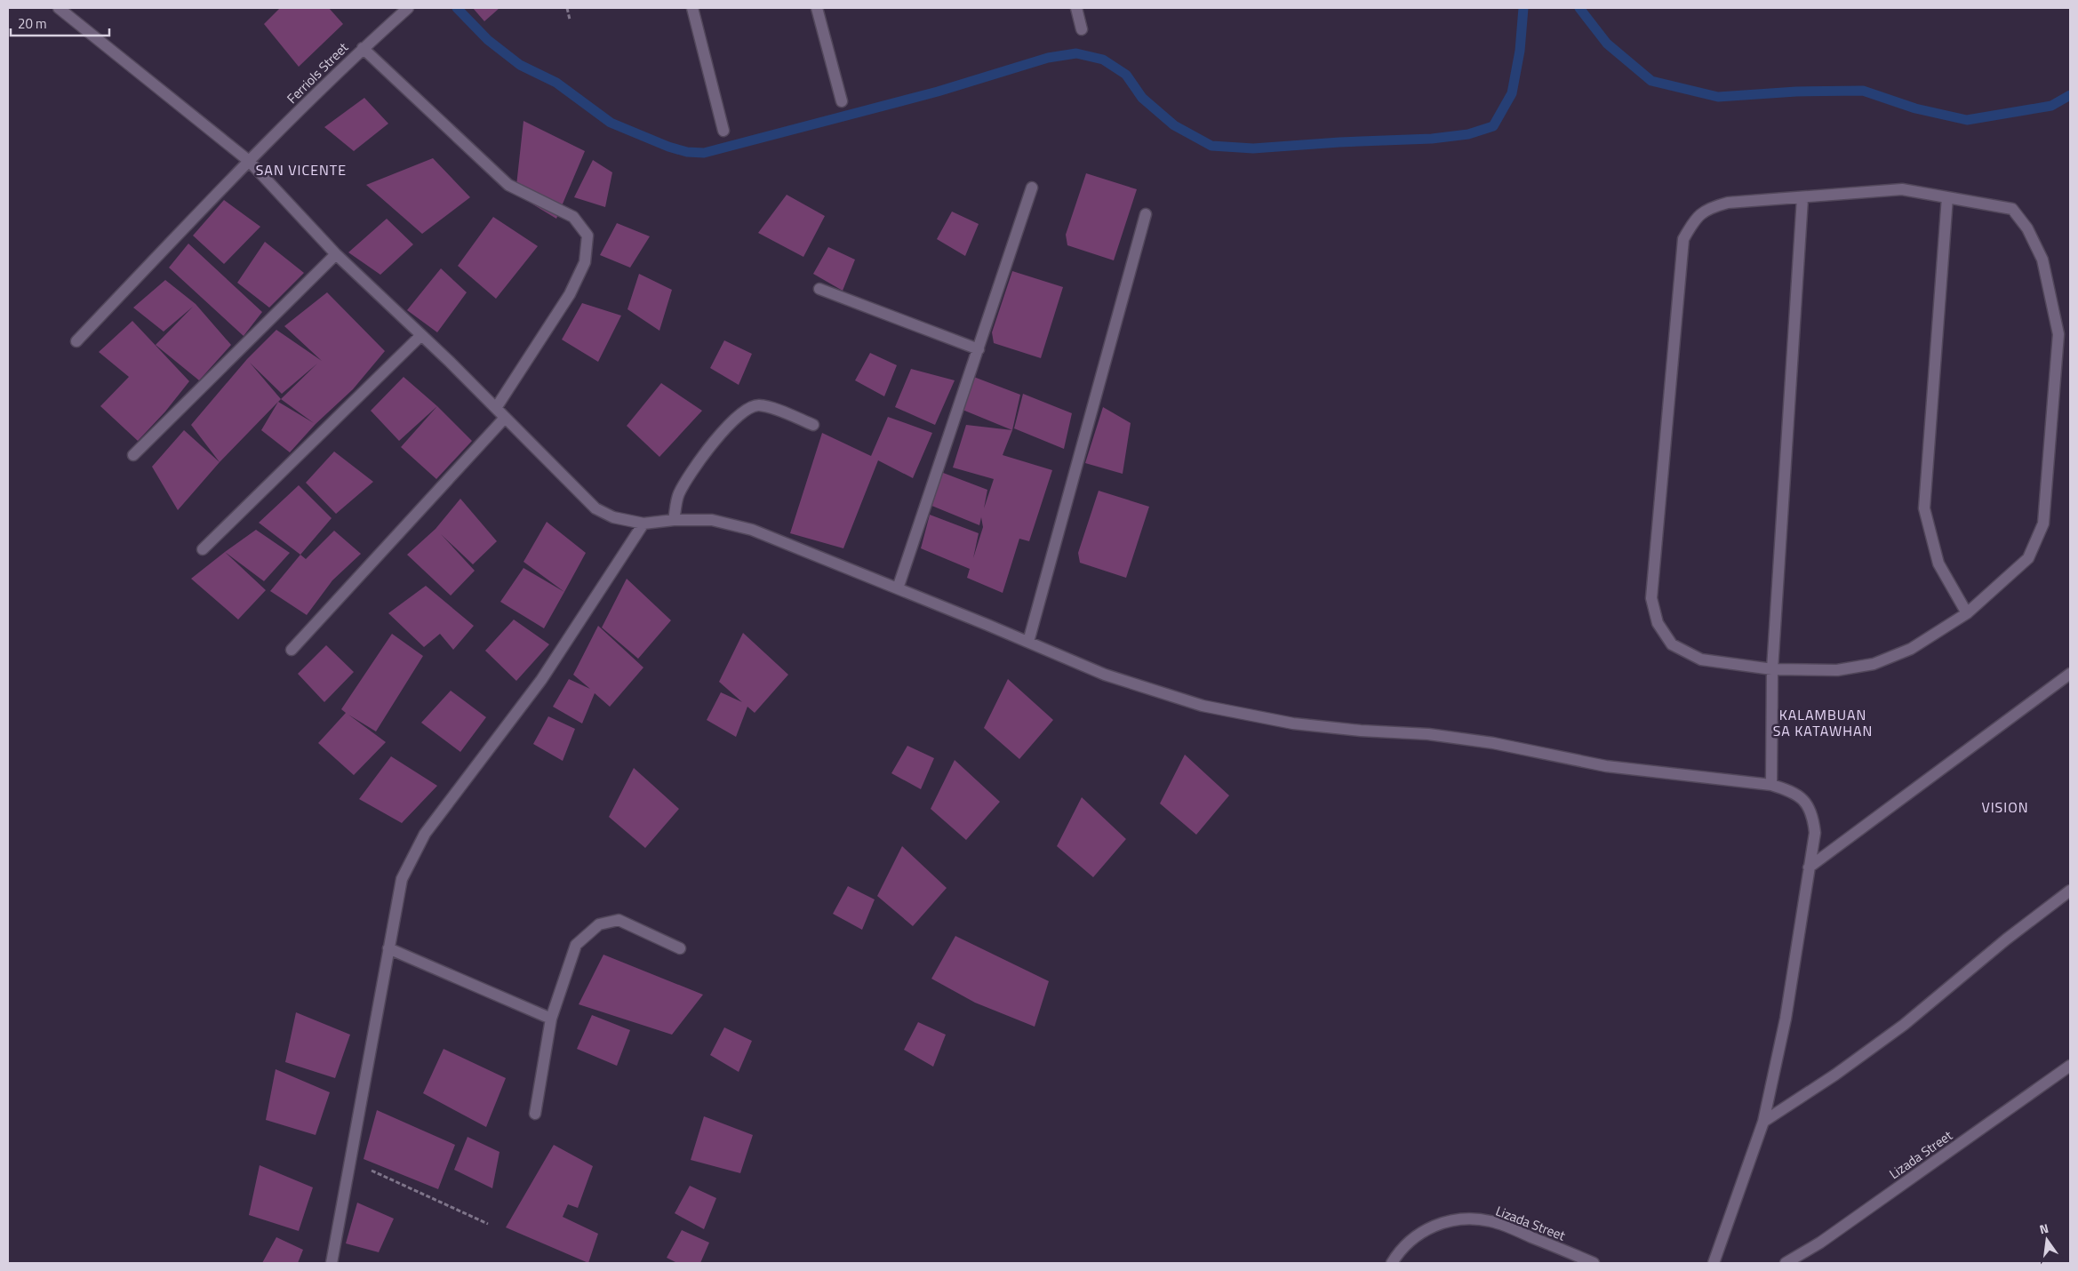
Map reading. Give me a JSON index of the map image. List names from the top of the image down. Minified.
{"streets":{"street":["Ferriols Street","Lizada Street"]},"districts":["SAN VICENTE","KALAMBUAN SA KATAWHAN","VISION"],"scale_bar":"20 m","north":"top"}
